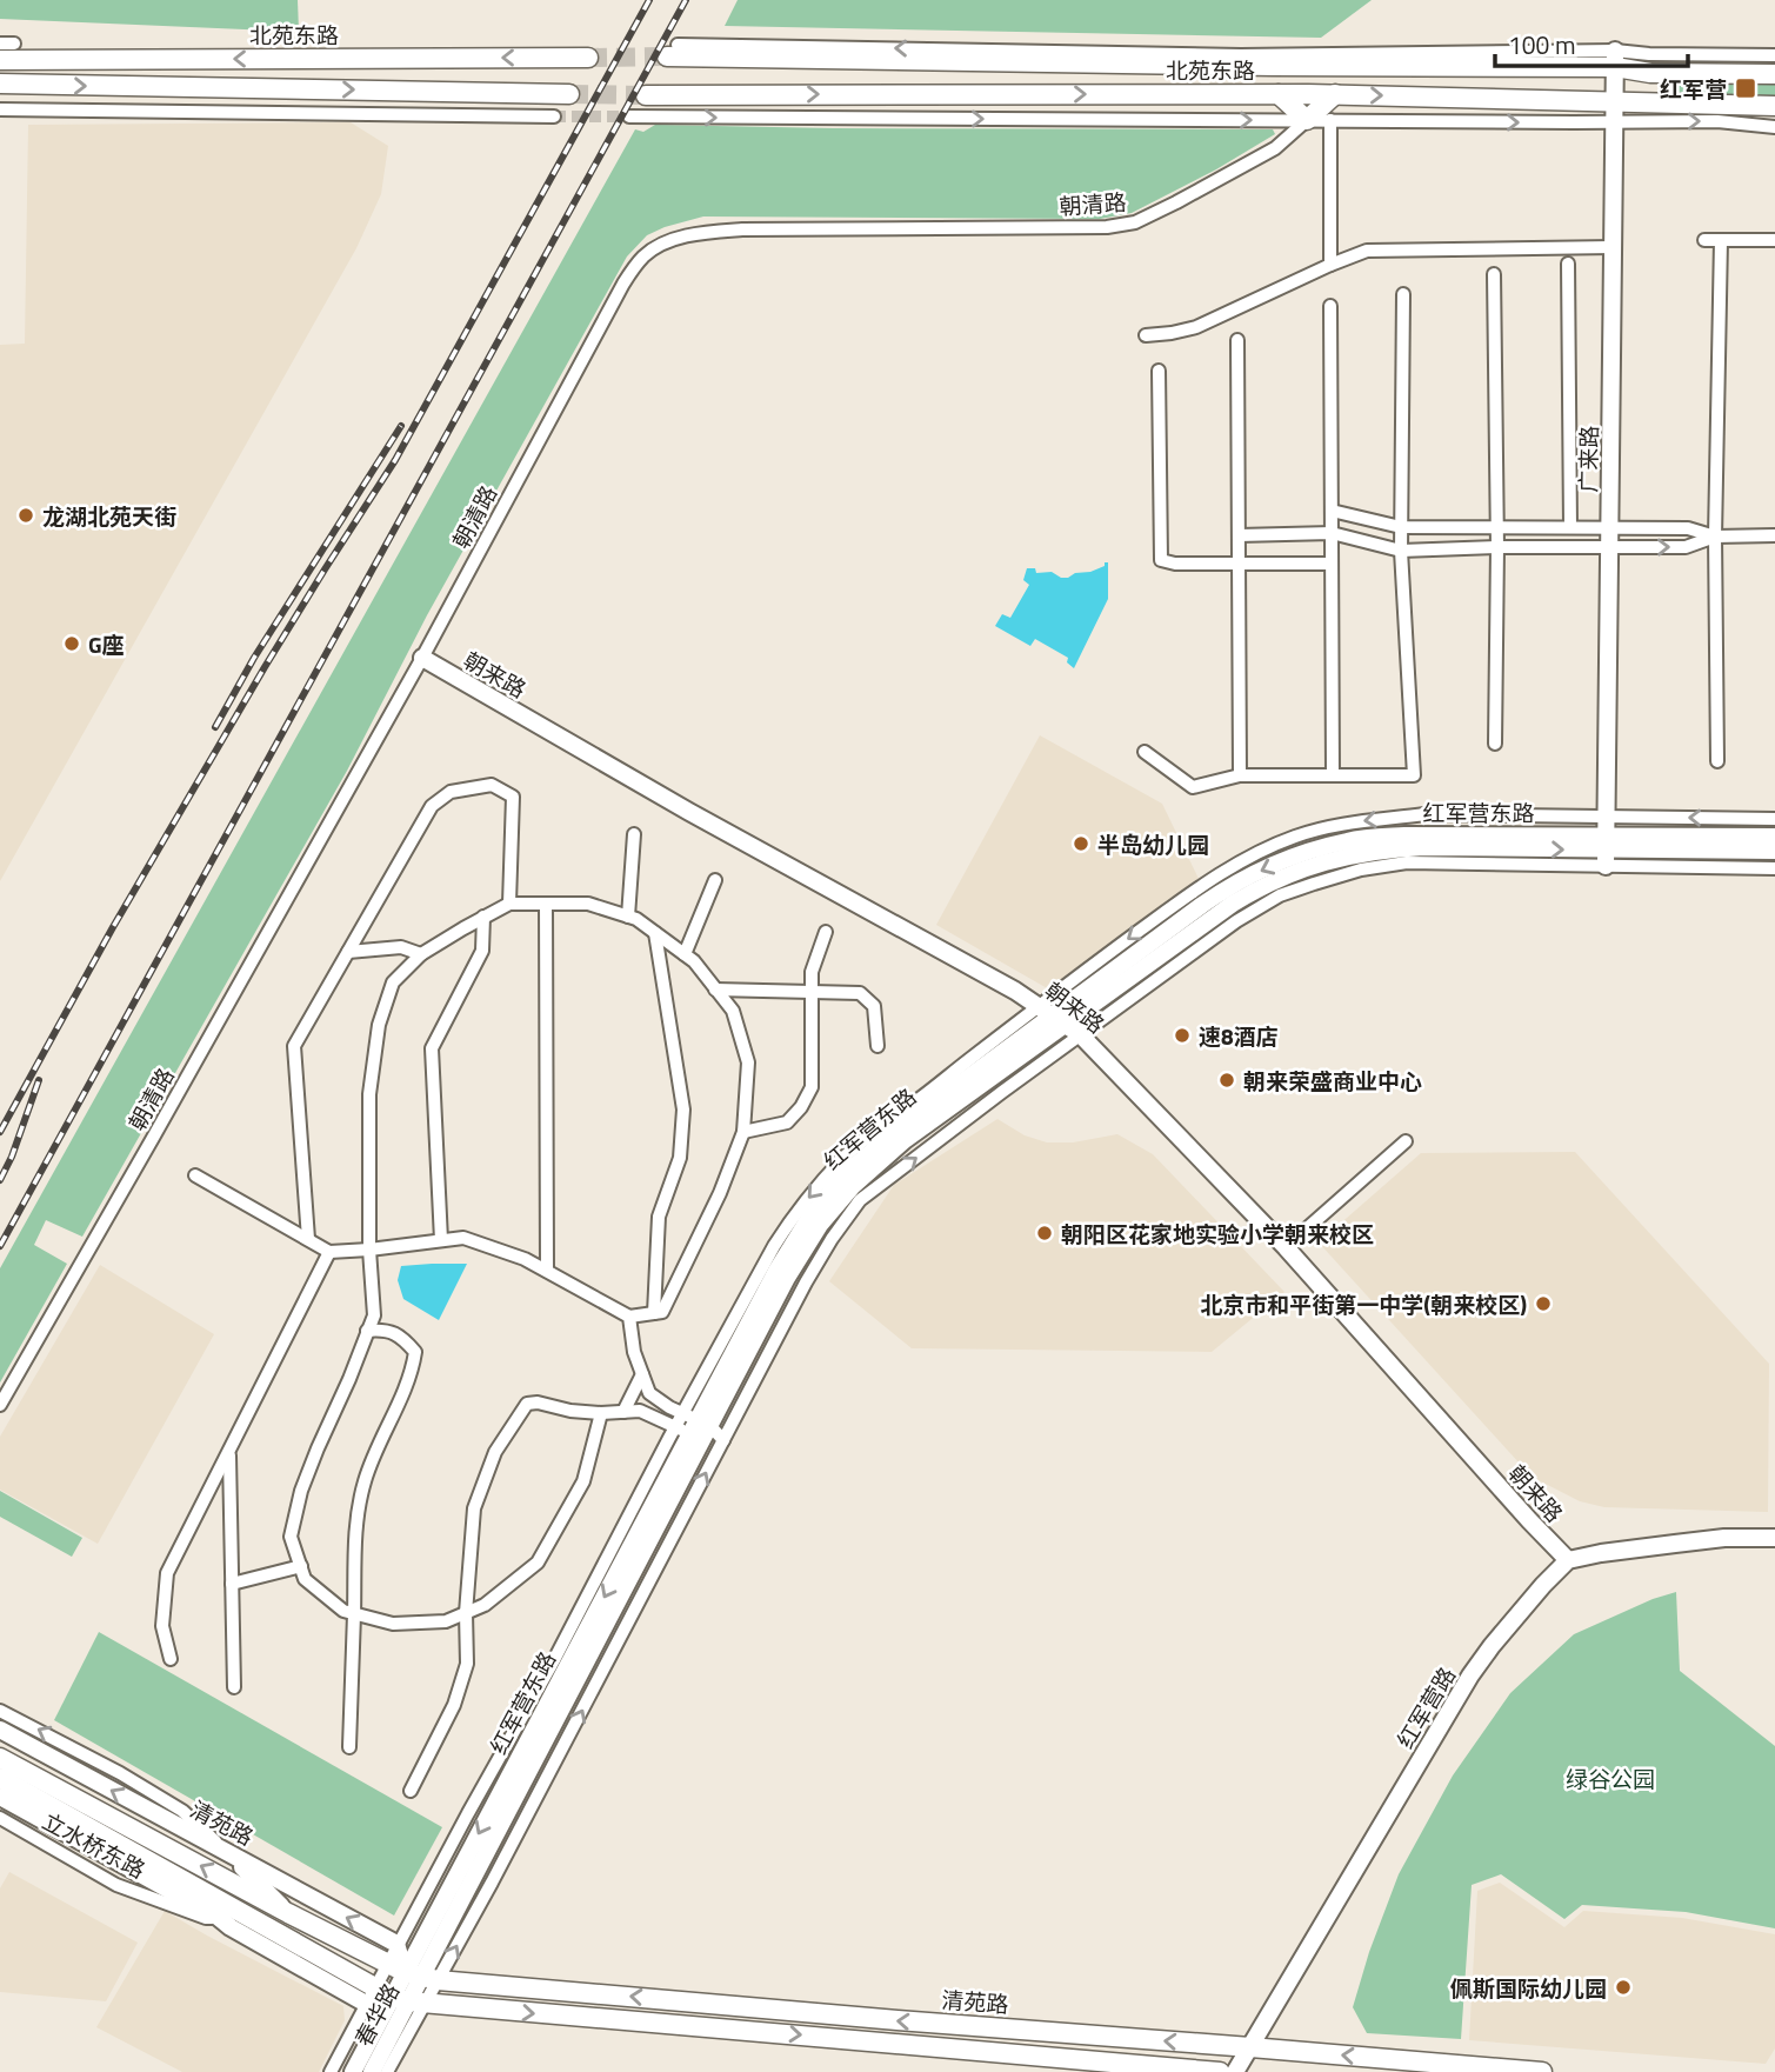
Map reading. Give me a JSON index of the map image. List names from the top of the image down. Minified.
{"streets":{"main road":["北苑东路","清苑路"],"street":["朝清路","广来路","朝来路","红军营东路","红军营路","立水桥东路","春华路"]},"crossings":[["北苑东路","广来路"],["朝清路","朝来路"],["广来路","红军营东路"],["朝来路","红军营东路"],["朝来路","红军营路"],["红军营东路","清苑路"],["红军营东路","春华路"],["红军营路","清苑路"]],"parks":["绿谷公园"],"places":{"transit":["红军营"],"other":["龙湖北苑天街","G座","半岛幼儿园","速8酒店","朝来荣盛商业中心","朝阳区花家地实验小学朝来校区","北京市和平街第一中学(朝来校区)","佩斯国际幼儿园"]},"scale_bar":"100 m"}
